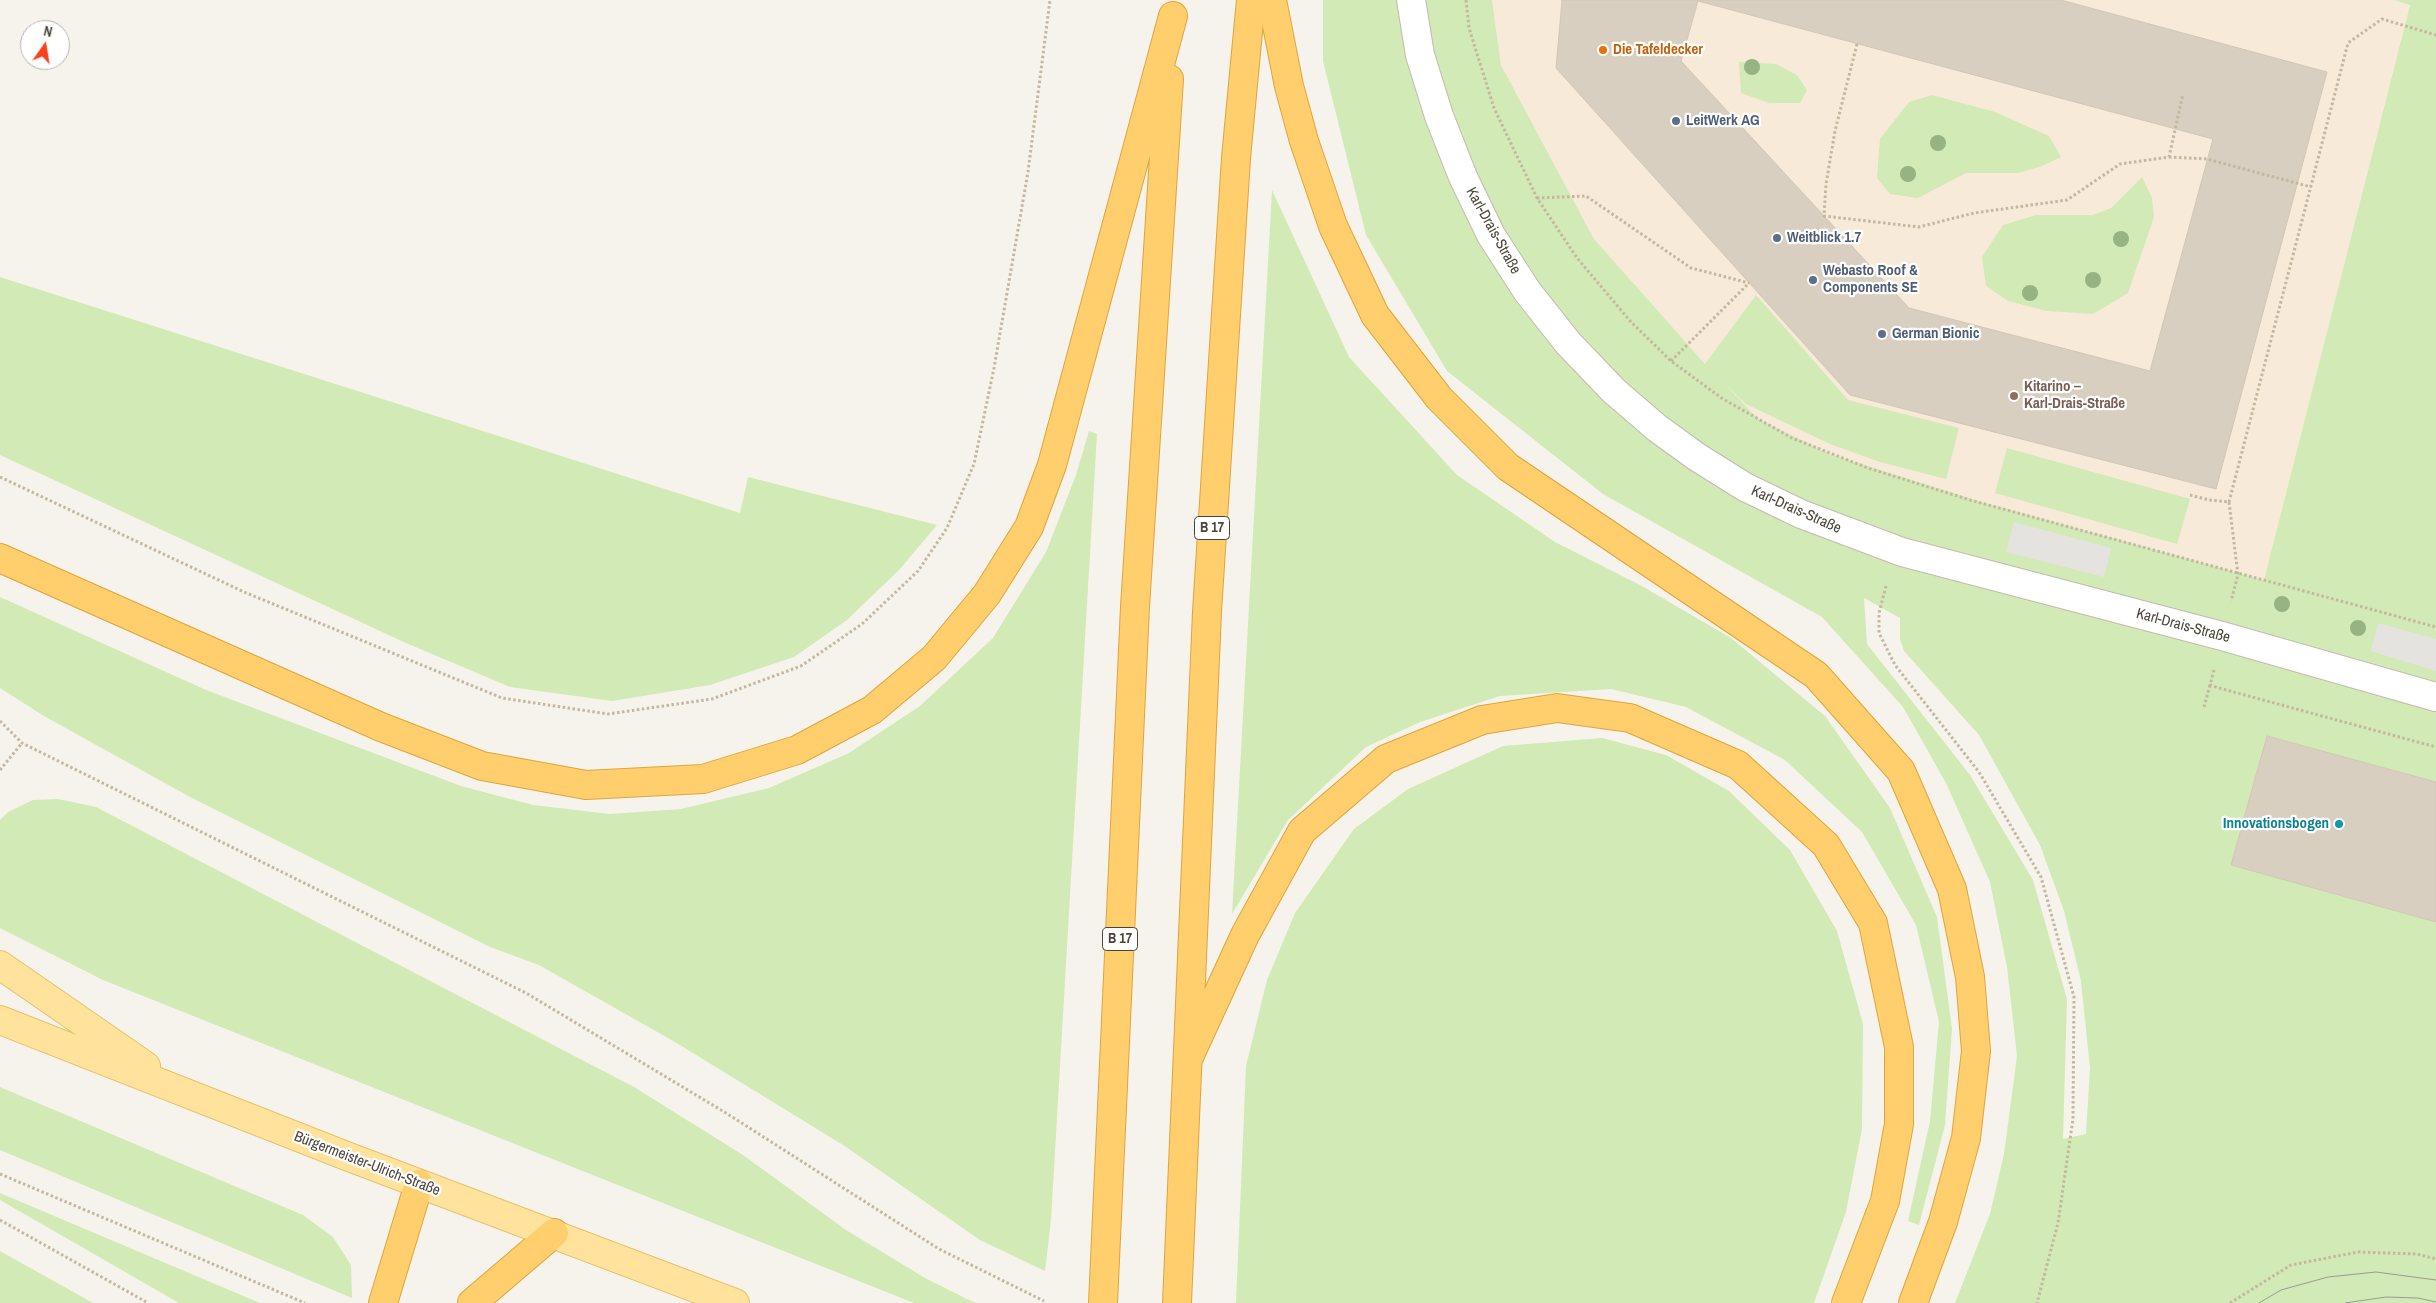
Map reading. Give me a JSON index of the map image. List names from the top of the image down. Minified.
{"streets":{"highway":["B 17"],"main road":["Bürgermeister-Ulrich-Straße"],"street":["Karl-Drais-Straße"]},"places":["Die Tafeldecker","LeitWerk AG","Weitblick 1.7","Webasto Roof & Components SE","German Bionic","Kitarino – Karl-Drais-Straße","Innovationsbogen"],"north":"top"}
